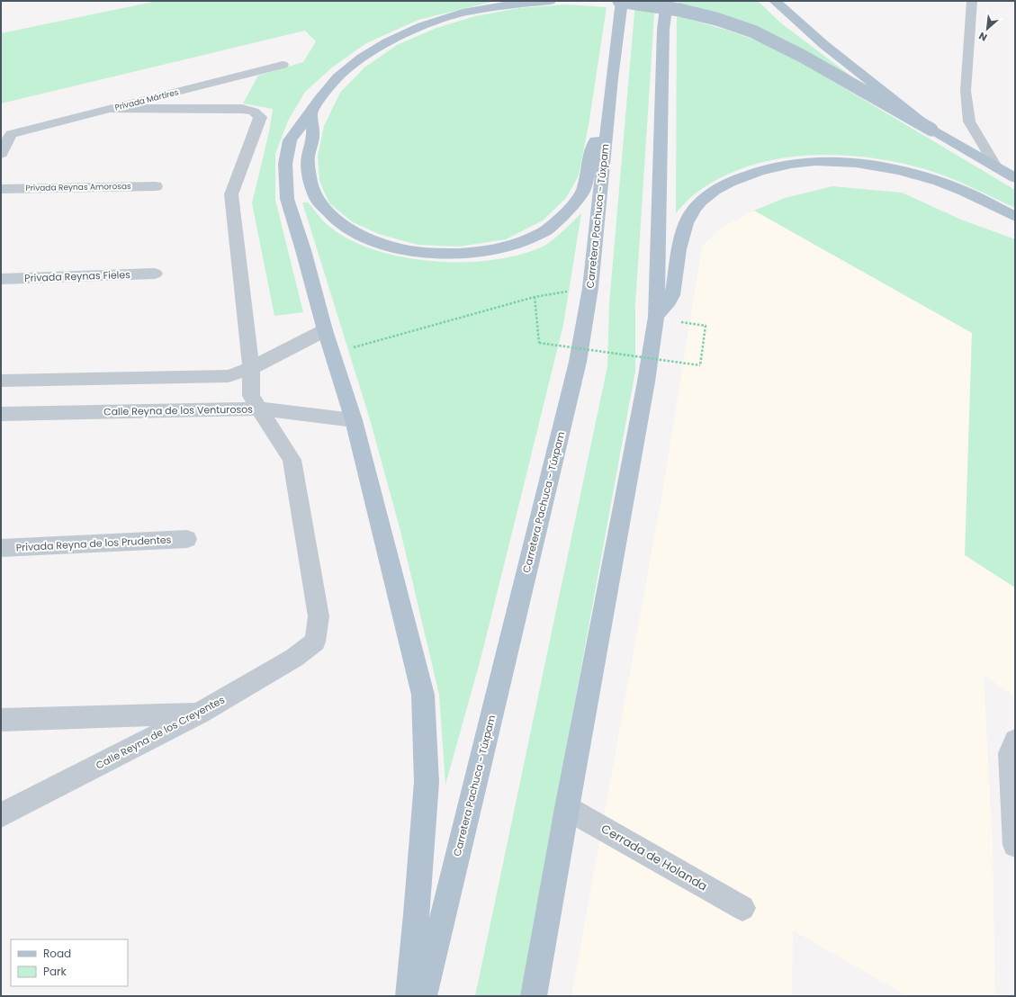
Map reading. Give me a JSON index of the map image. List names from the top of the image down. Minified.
{"streets":{"main road":["Carretera Pachuca - Túxpam"],"street":["Privada Mártires","Privada Reynas Amorosas","Privada Reynas Fieles","Calle Reyna de los Venturosos","Privada Reyna de los Prudentes","Calle Reyna de los Creyentes","Cerrada de Holanda"]},"crossings":[["Calle Reyna de los Venturosos","Calle Reyna de los Creyentes"]],"legend":["Road","Park"],"north":"bottom left"}
